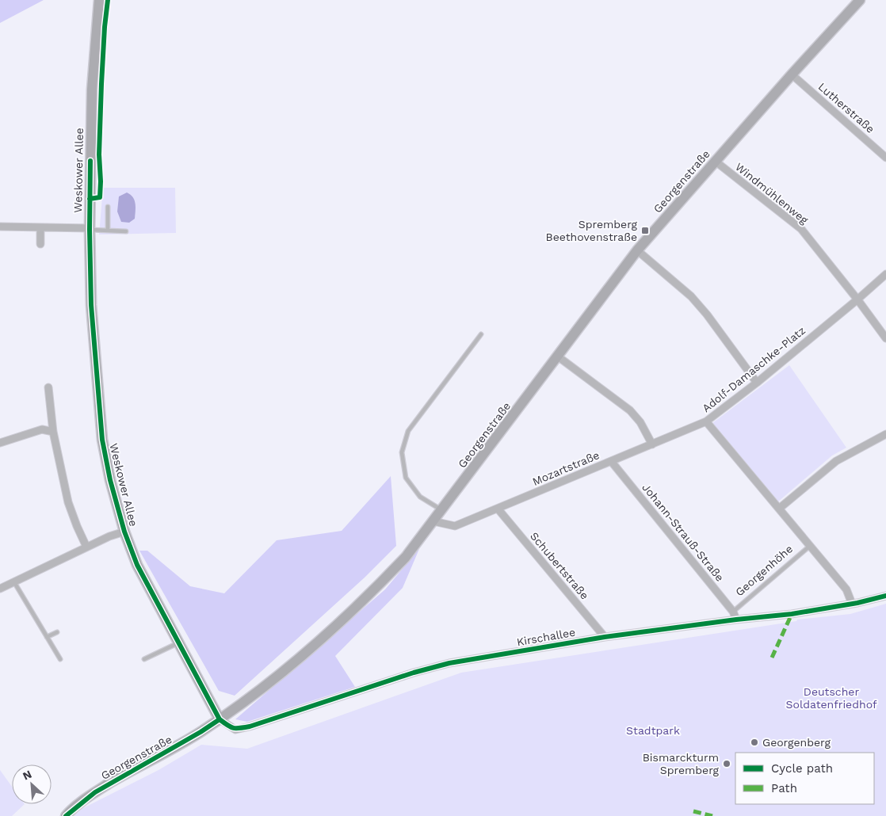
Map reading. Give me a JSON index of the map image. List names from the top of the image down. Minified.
{"streets":{"main road":["Weskower Allee","Georgenstraße"],"street":["Lutherstraße","Windmühlenweg","Adolf-Damaschke-Platz","Mozartstraße","Johann-Strauß-Straße","Schubertstraße","Georgenhöhe","Kirschallee"]},"crossings":[["Lutherstraße","Georgenstraße"],["Weskower Allee","Georgenstraße"],["Weskower Allee","Kirschallee"],["Georgenstraße","Windmühlenweg"],["Georgenstraße","Mozartstraße"],["Georgenstraße","Kirschallee"],["Windmühlenweg","Adolf-Damaschke-Platz"],["Adolf-Damaschke-Platz","Mozartstraße"],["Adolf-Damaschke-Platz","Georgenhöhe"],["Mozartstraße","Johann-Strauß-Straße"],["Mozartstraße","Schubertstraße"],["Johann-Strauß-Straße","Georgenhöhe"],["Johann-Strauß-Straße","Kirschallee"],["Schubertstraße","Kirschallee"],["Georgenhöhe","Kirschallee"]],"parks":["Deutscher Soldatenfriedhof","Stadtpark"],"places":{"transit":["Spremberg Beethovenstraße"],"other":["Georgenberg","Bismarckturm Spremberg"]},"legend":["Cycle path","Path"],"north":"top left"}
